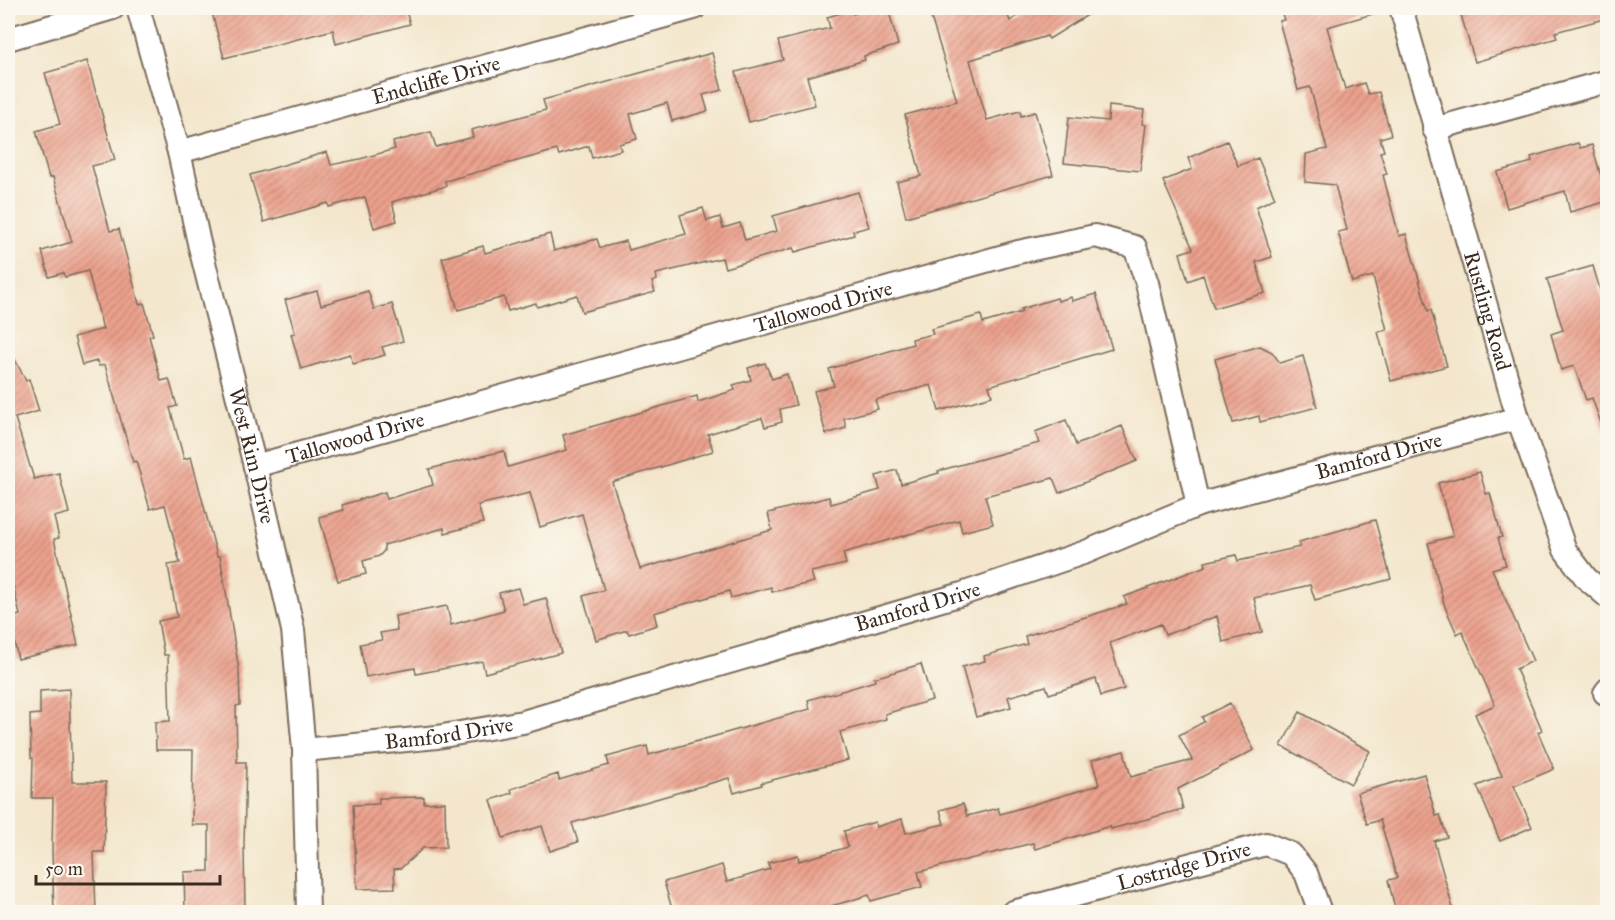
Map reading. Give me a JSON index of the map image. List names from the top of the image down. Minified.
{"streets":{"street":["Endcliffe Drive","Tallowood Drive","Rustling Road","West Rim Drive","Bamford Drive","Lostridge Drive"]},"crossings":[["Endcliffe Drive","West Rim Drive"],["Tallowood Drive","West Rim Drive"],["Tallowood Drive","Bamford Drive"],["Rustling Road","Bamford Drive"],["West Rim Drive","Bamford Drive"]],"scale_bar":"50 m"}
